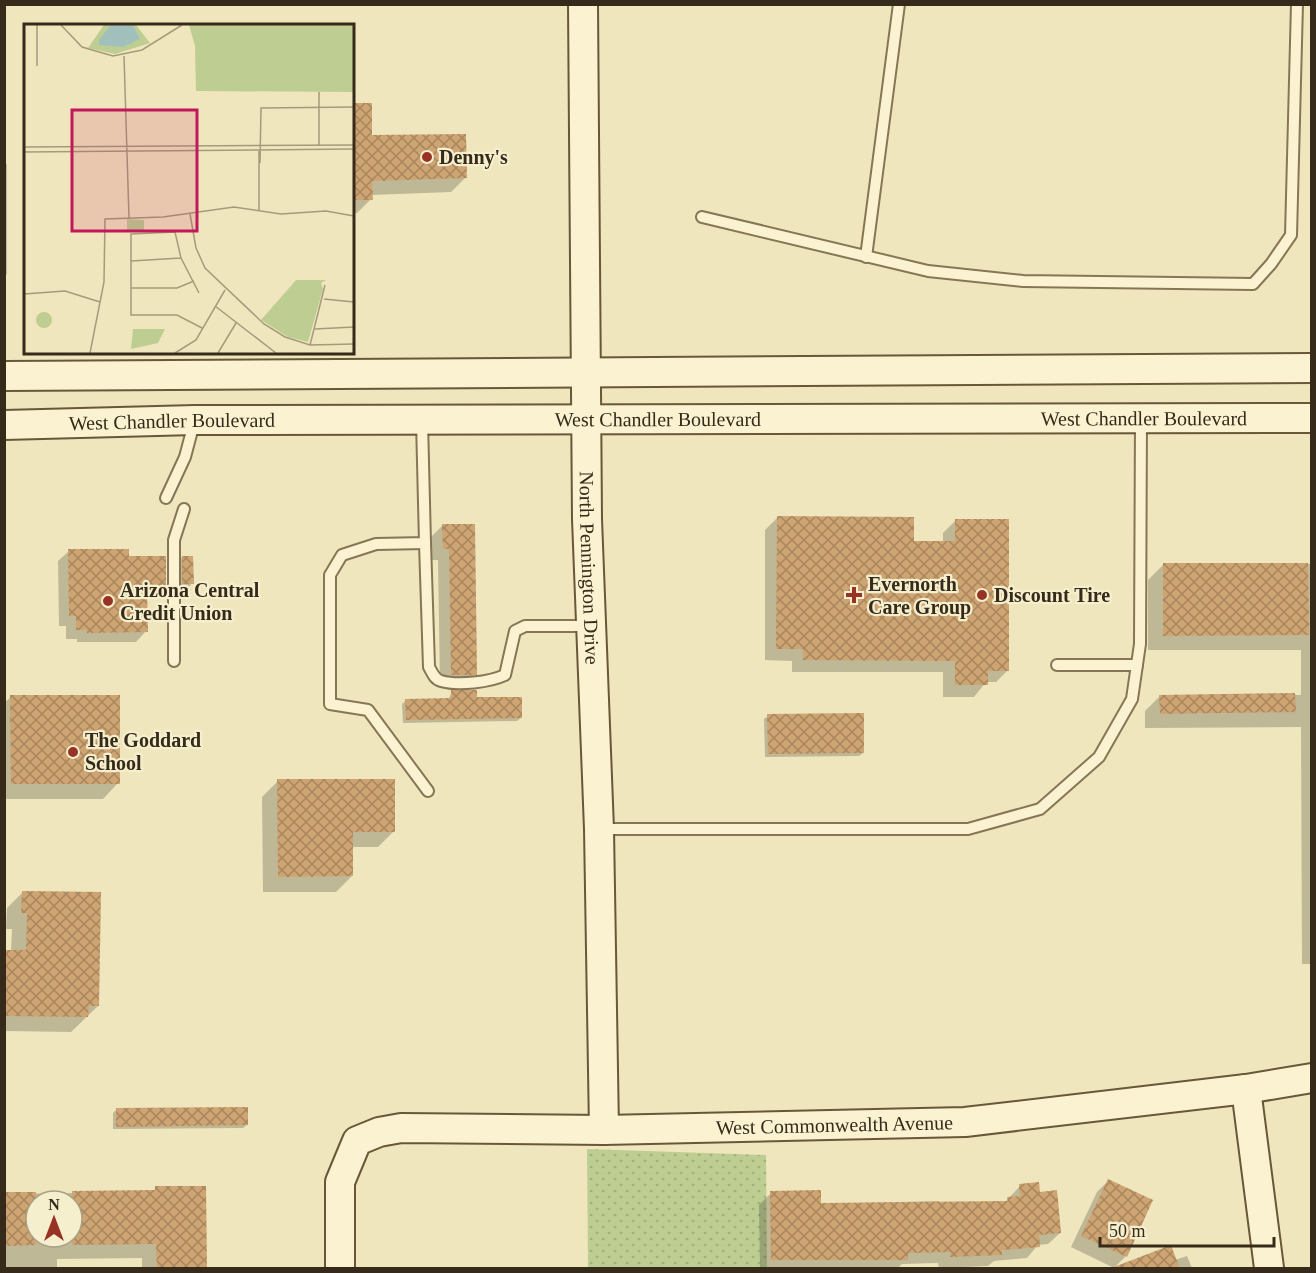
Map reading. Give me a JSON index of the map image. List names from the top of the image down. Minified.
{"streets":{"main road":["West Chandler Boulevard","North Pennington Drive","West Commonwealth Avenue"]},"crossings":[["West Chandler Boulevard","North Pennington Drive"],["North Pennington Drive","West Commonwealth Avenue"]],"places":{"other":["Denny's","Discount Tire","Arizona Central Credit Union","The Goddard School"],"health":["Evernorth Care Group"]},"scale_bar":"50 m","north":"top"}
